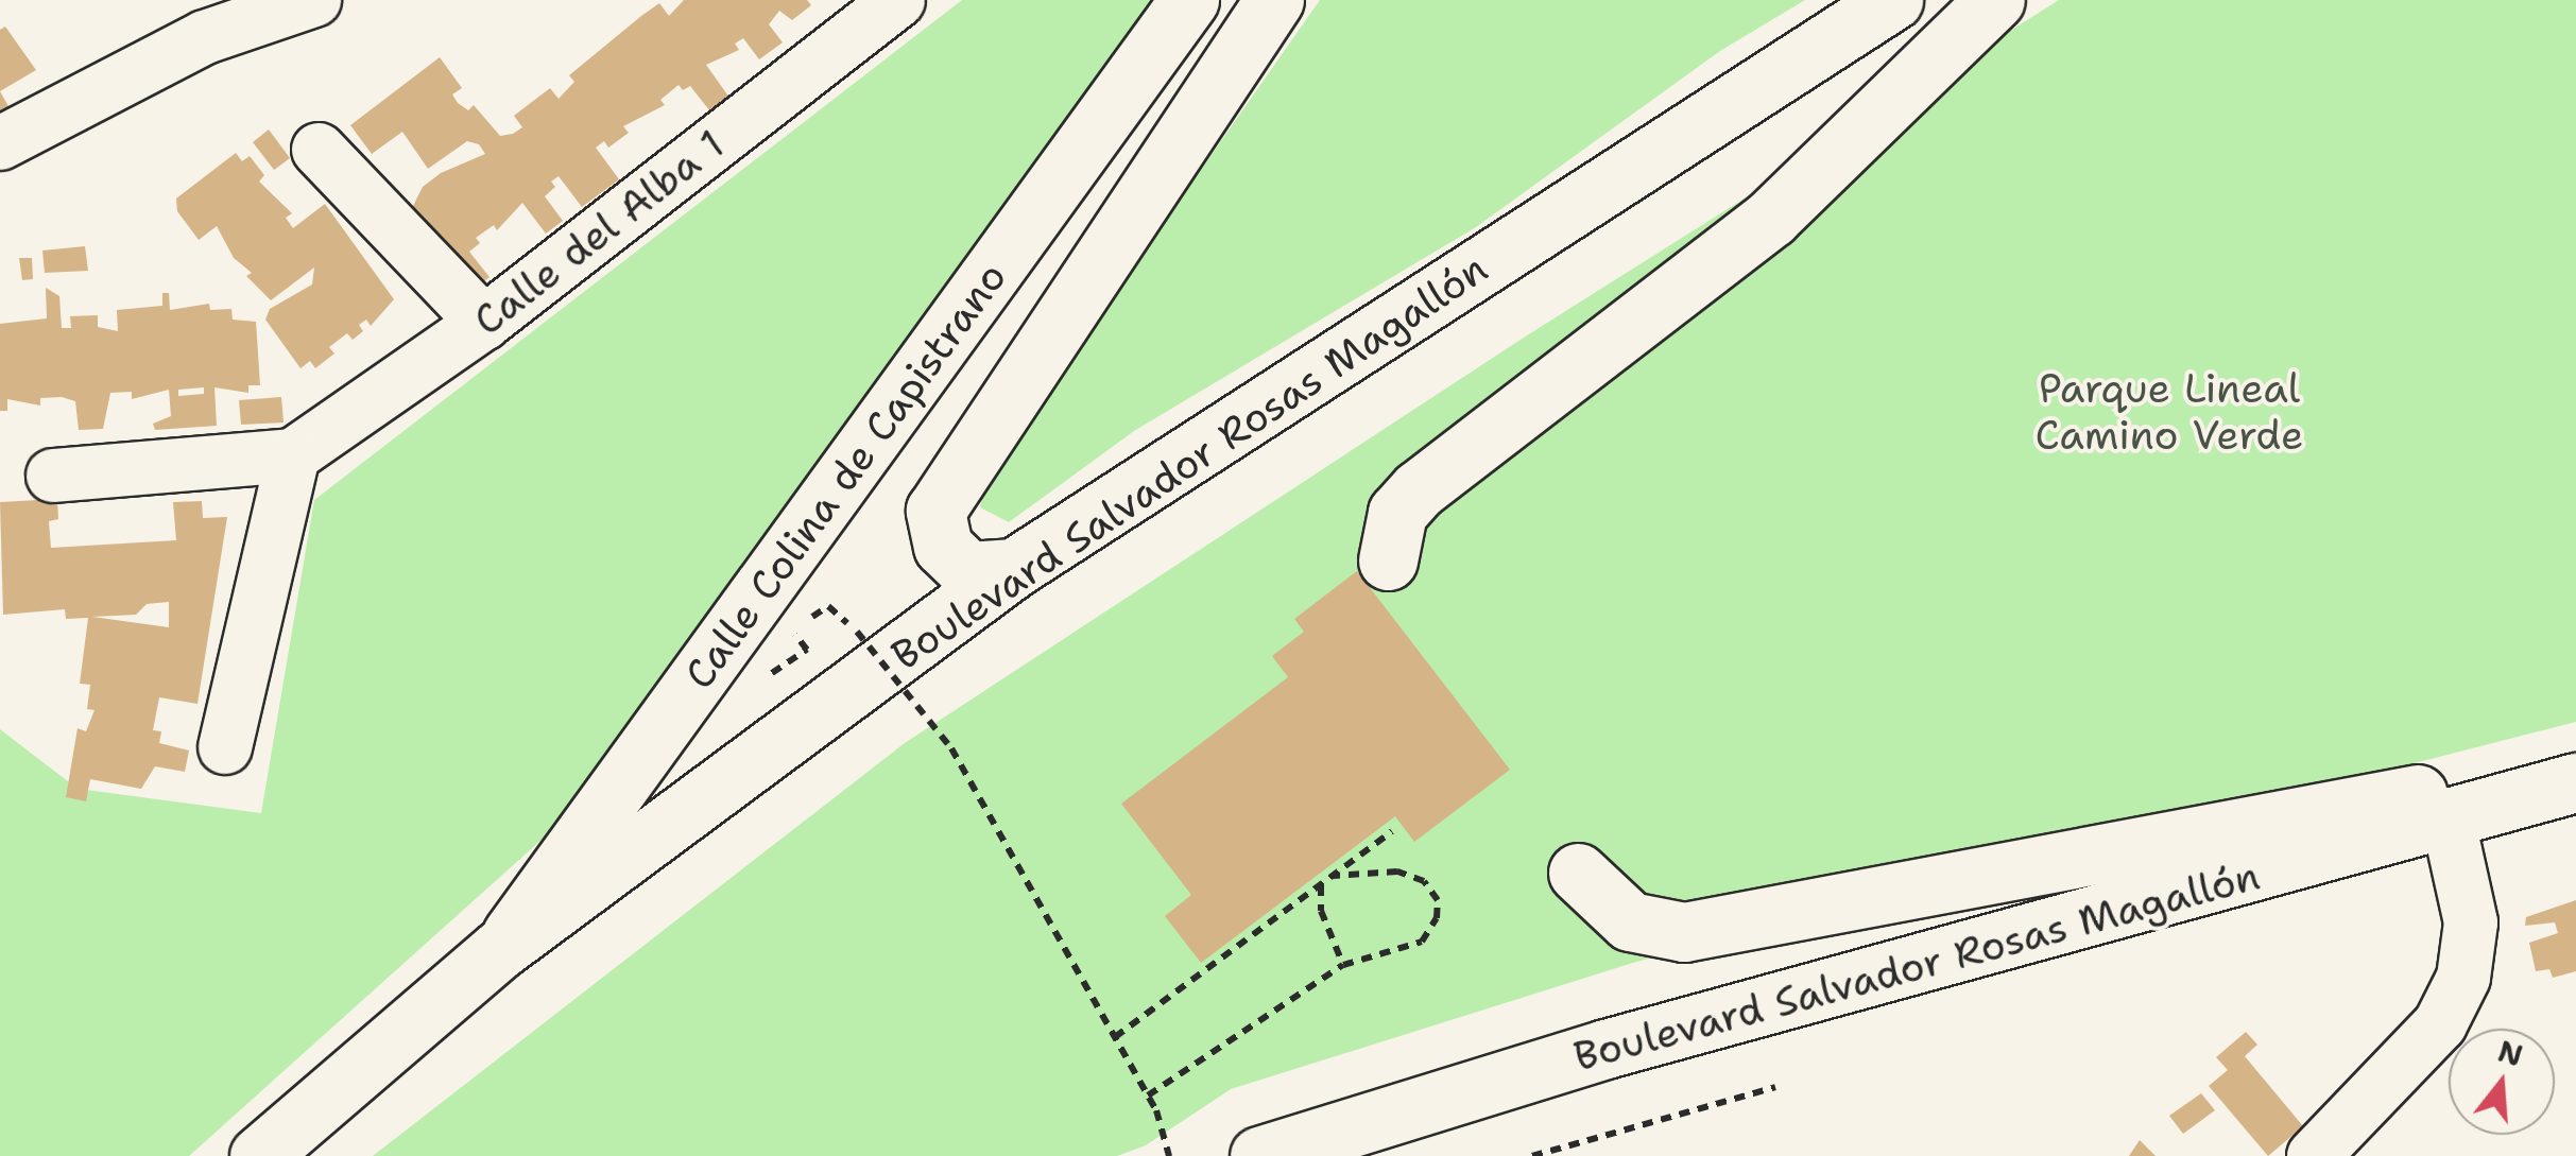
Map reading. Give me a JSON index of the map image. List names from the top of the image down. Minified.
{"streets":{"main road":["Boulevard Salvador Rosas Magallón","Calle Colina de Capistrano"],"street":["Calle del Alba 1"]},"crossings":[["Boulevard Salvador Rosas Magallón","Calle Colina de Capistrano"]],"parks":["Parque Lineal Camino Verde"],"north":"top"}
